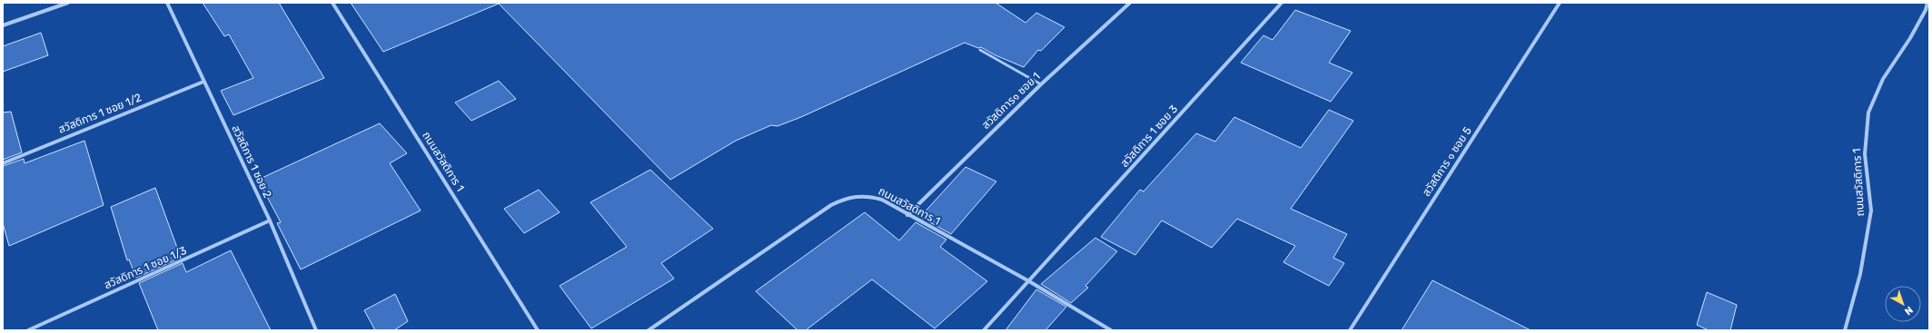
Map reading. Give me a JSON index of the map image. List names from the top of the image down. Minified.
{"streets":{"street":["สวัสดิการ๑ ซอย 1","สวัสดิการ 1 ซอย 1/2","สวัสดิการ 1 ซอย 3","สวัสดิการ 1 ซอย 2","ถนนสวัสดิการ 1","สวัสดิการ ๑ ซอย 5","สวัสดิการ 1 ซอย 1/3"]},"crossings":[["สวัสดิการ๑ ซอย 1","ถนนสวัสดิการ 1"],["สวัสดิการ 1 ซอย 1/2","สวัสดิการ 1 ซอย 2"],["สวัสดิการ 1 ซอย 3","ถนนสวัสดิการ 1"],["สวัสดิการ 1 ซอย 2","สวัสดิการ 1 ซอย 1/3"]],"north":"bottom right"}
